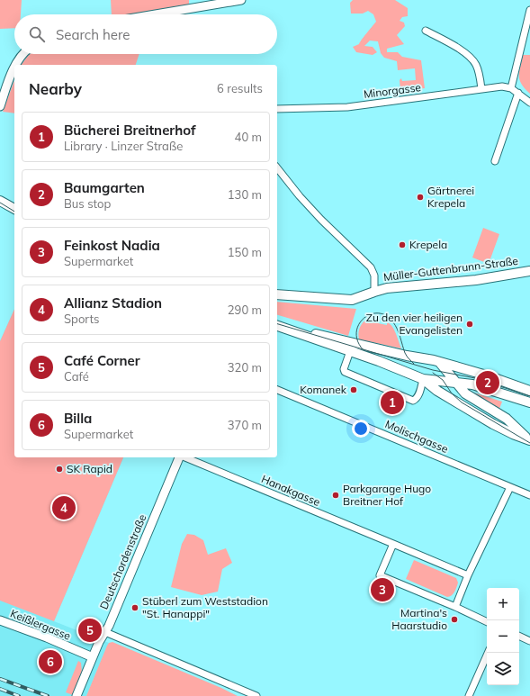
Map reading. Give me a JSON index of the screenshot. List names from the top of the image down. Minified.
{"streets":{"main road":["Müller-Guttenbrunn-Straße"],"street":["Minorgasse","Molischgasse","Hanakgasse","Deutschordenstraße","Keißlergasse"]},"crossings":[["Deutschordenstraße","Keißlergasse"]],"places":["Gärtnerei Krepela","Krepela","Zu den vier heiligen Evangelisten","Komanek","SK Rapid","Parkgarage Hugo Breitner Hof","Stüberl zum Weststadion \"St. Hanappi\"","Martina's Haarstudio"],"page":{"search":"Search here","heading":["Nearby","6 results"],"list":[{"mark":"1","name":"Bücherei Breitnerhof","note":"Library · Linzer Straße","value":"40 m"},{"mark":"2","name":"Baumgarten","note":"Bus stop","value":"130 m"},{"mark":"3","name":"Feinkost Nadia","note":"Supermarket","value":"150 m"},{"mark":"4","name":"Allianz Stadion","note":"Sports","value":"290 m"},{"mark":"5","name":"Café Corner","note":"Café","value":"320 m"},{"mark":"6","name":"Billa","note":"Supermarket","value":"370 m"}],"pins":["2","1","4","3","5","6"],"map_buttons":["+","−"]}}
